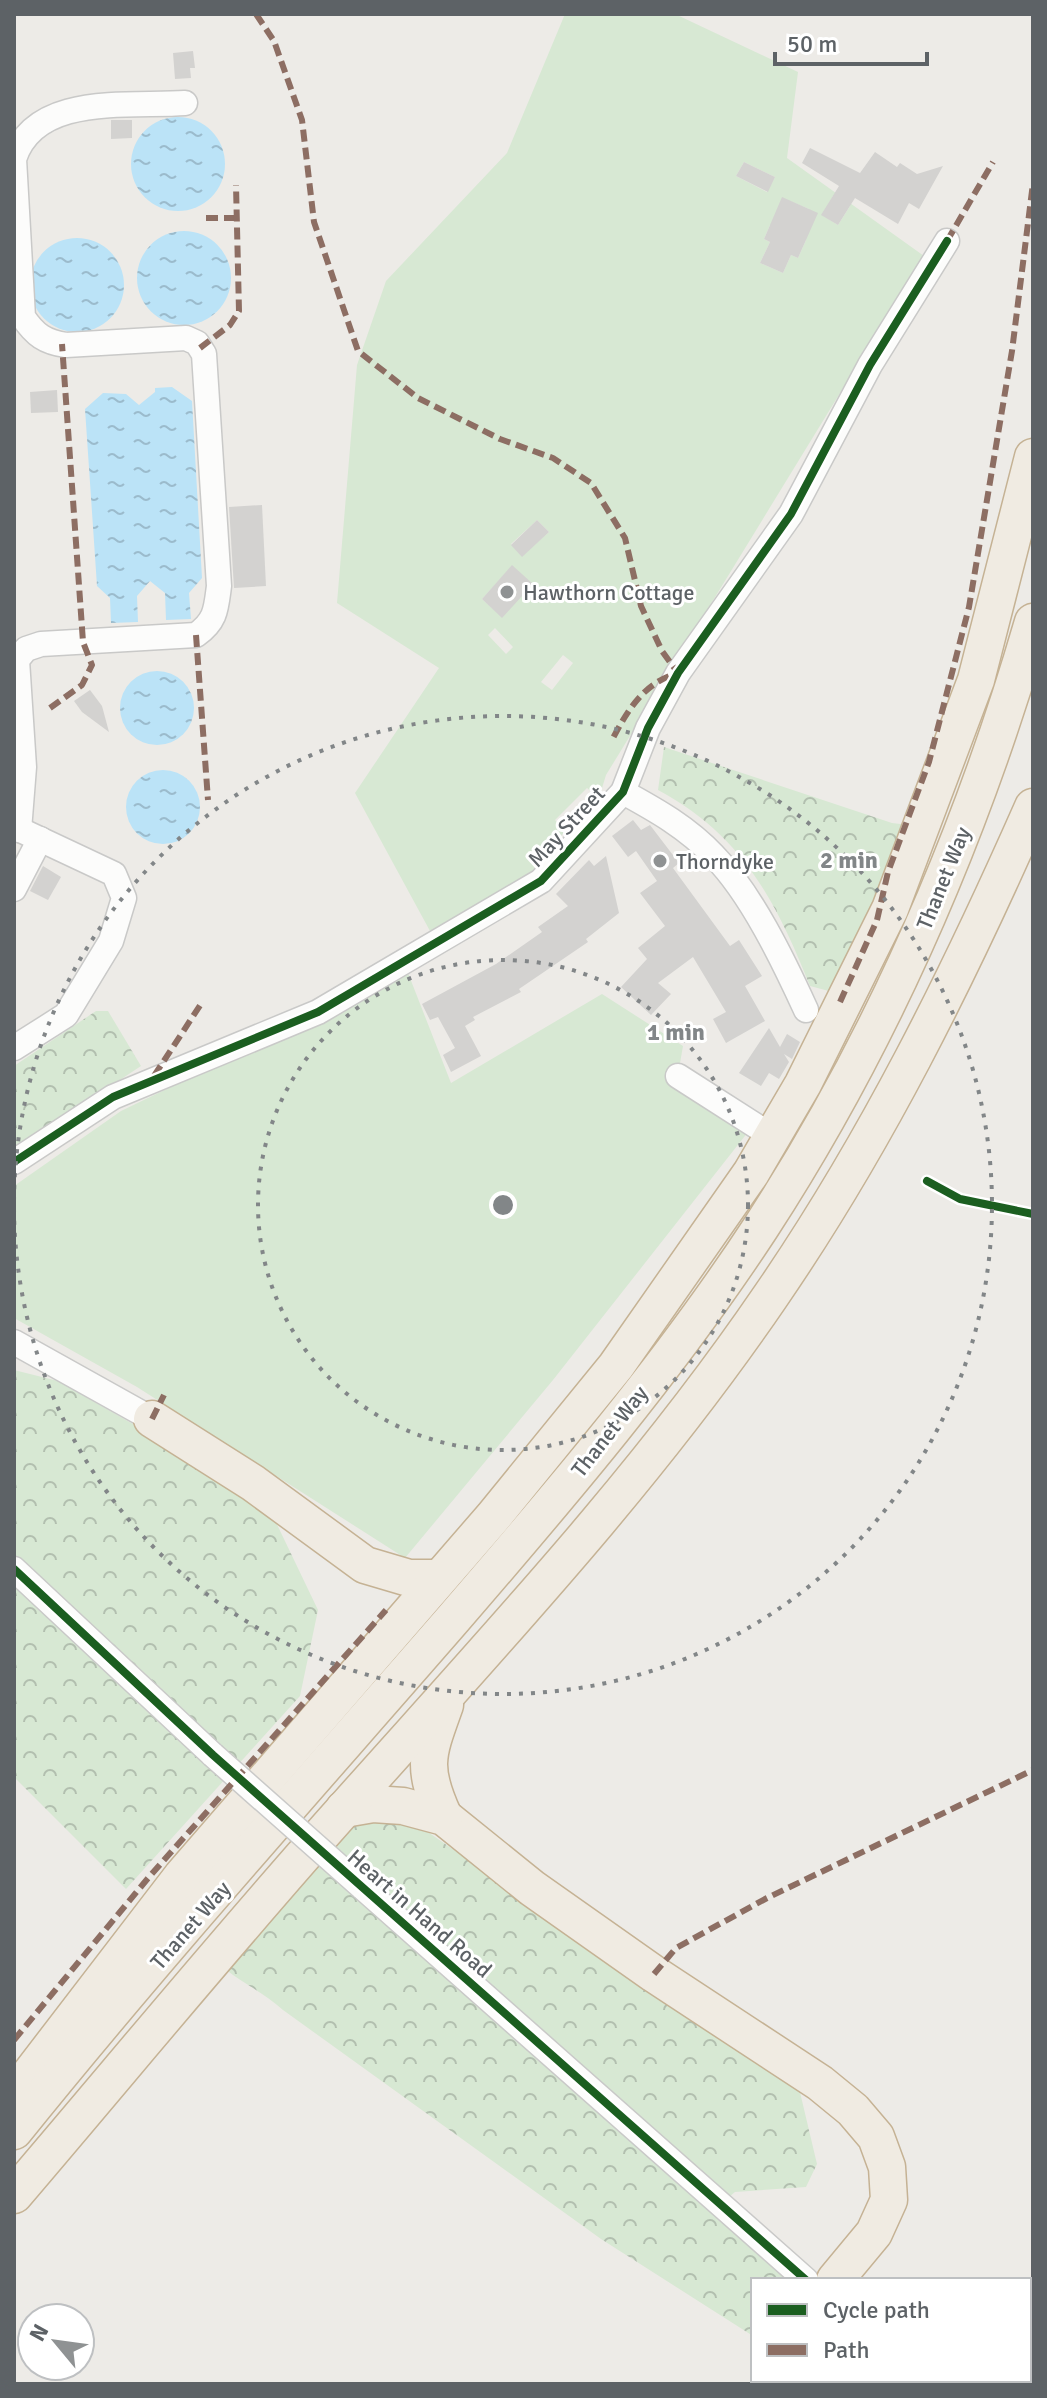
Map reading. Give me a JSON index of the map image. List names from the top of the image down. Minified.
{"streets":{"highway":["Thanet Way"],"street":["May Street","Heart in Hand Road"]},"places":["Hawthorn Cottage","Thorndyke"],"legend":["Cycle path","Path"],"scale_bar":"50 m","north":"top left","rings":["2 min","1 min"]}
